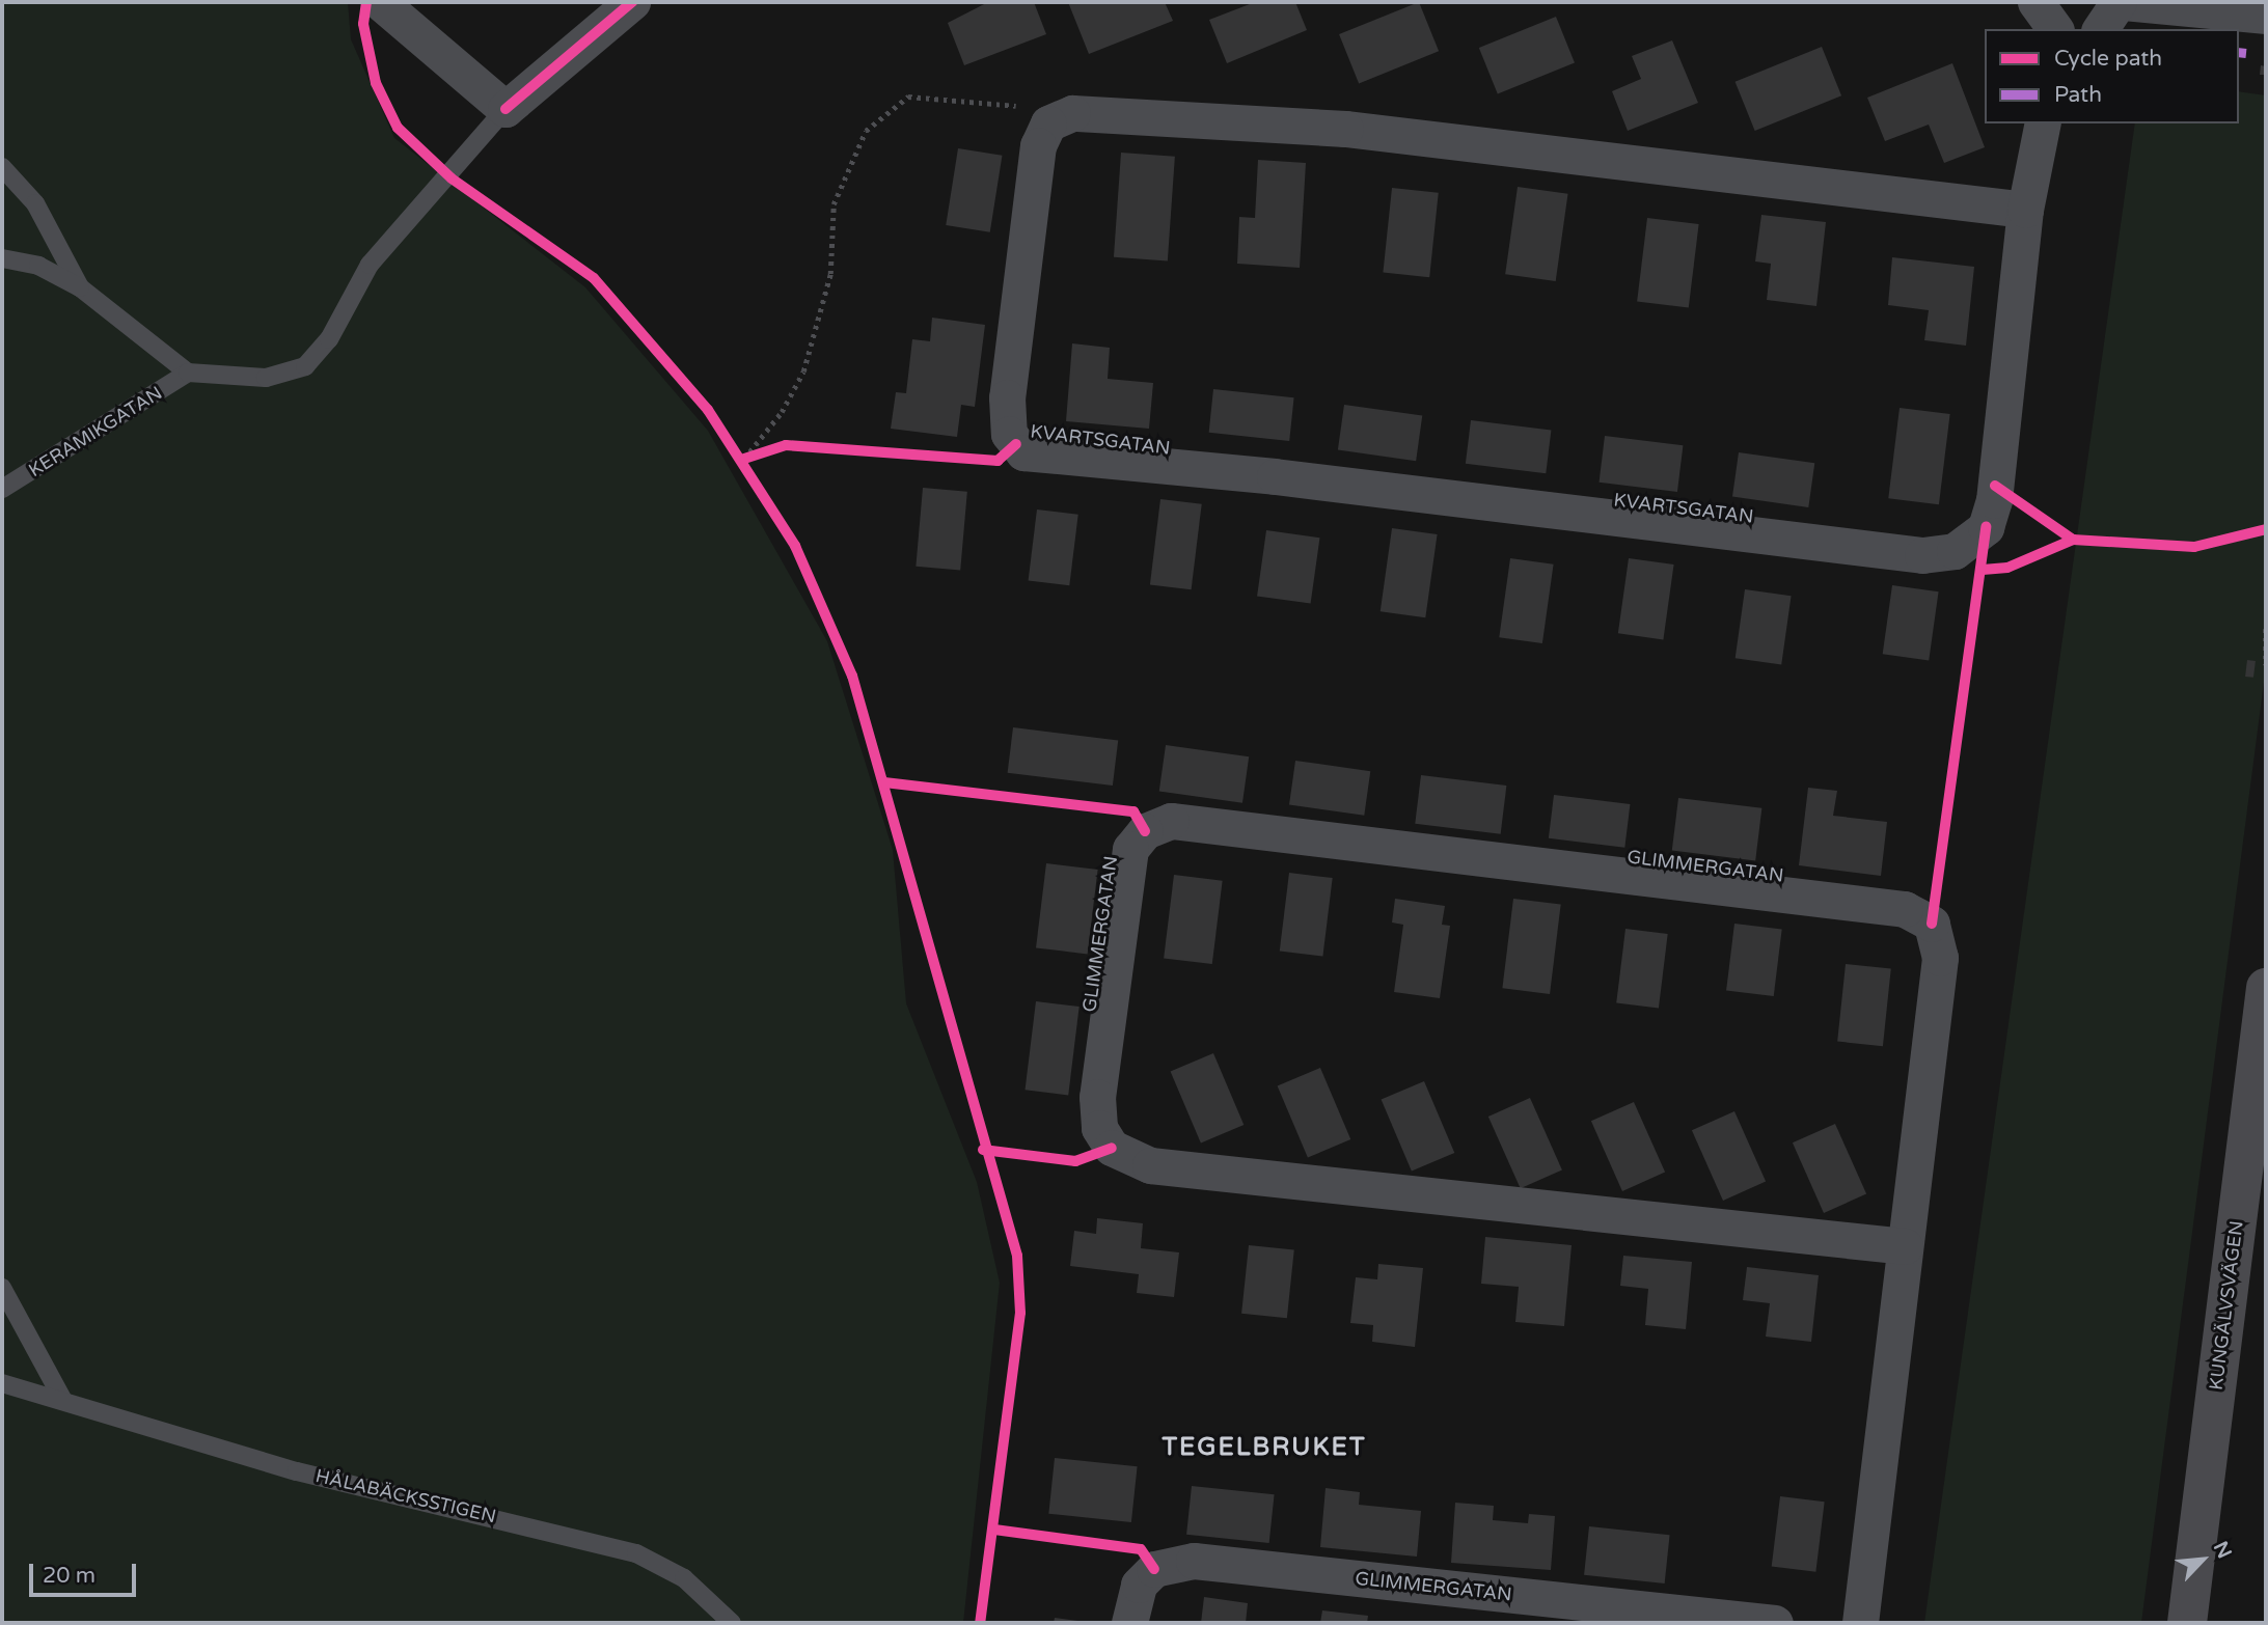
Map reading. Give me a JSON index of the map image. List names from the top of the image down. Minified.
{"streets":{"main road":["KUNGÄLVSVÄGEN"],"street":["KVARTSGATAN","GLIMMERGATAN"],"lane":["KERAMIKGATAN","HÅLABÄCKSSTIGEN"]},"districts":["TEGELBRUKET"],"legend":["Cycle path","Path"],"scale_bar":"20 m","north":"top right"}
